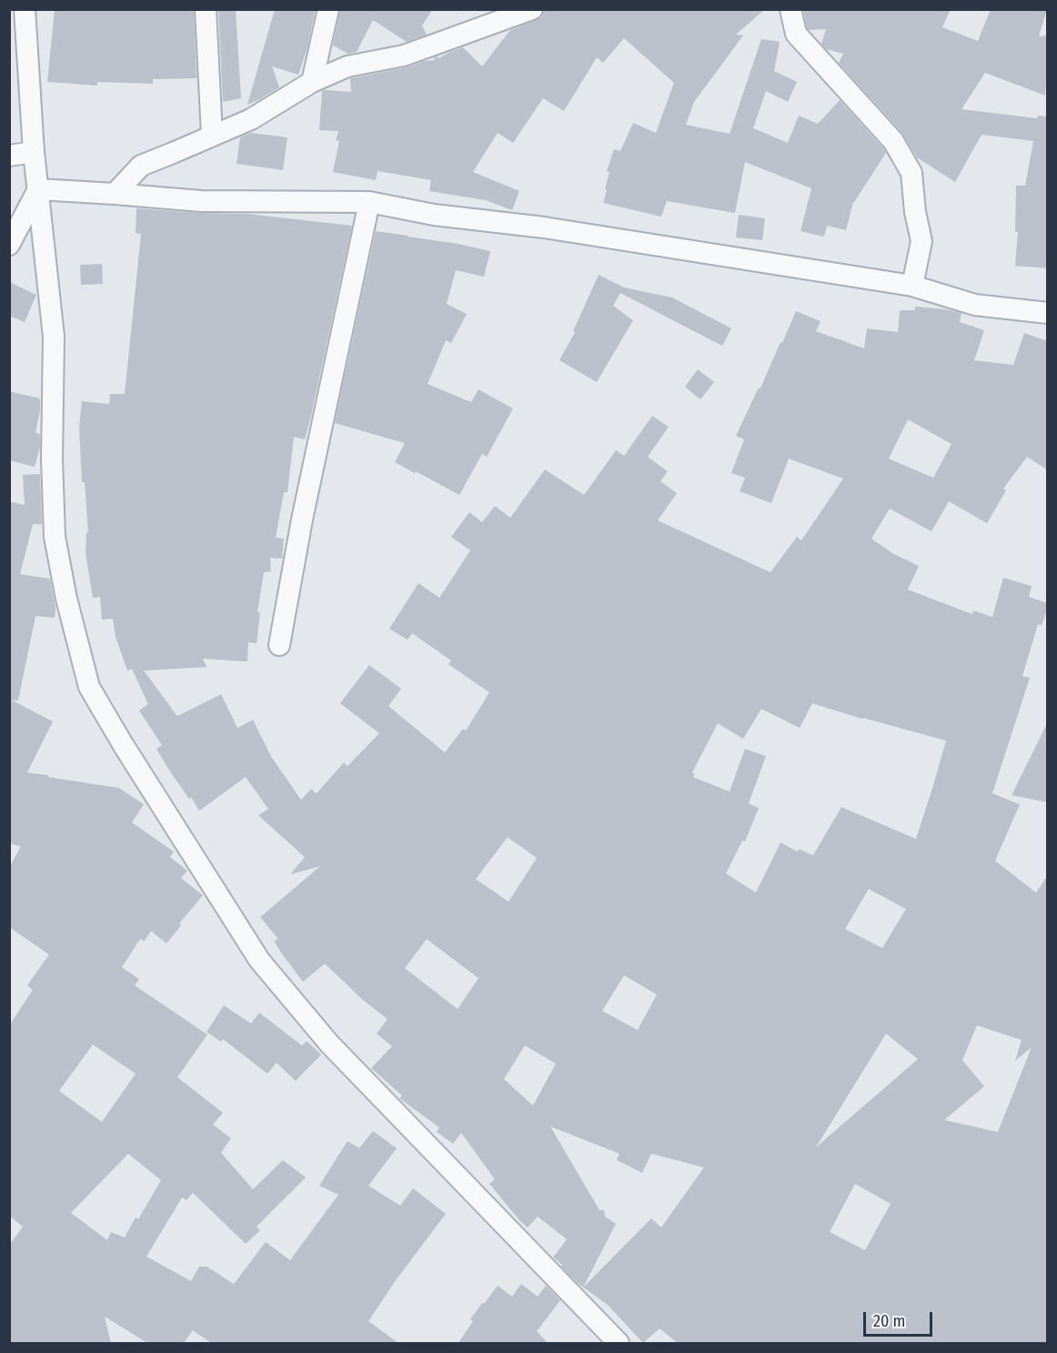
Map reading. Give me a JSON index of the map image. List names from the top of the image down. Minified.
{"scale_bar":"20 m"}
